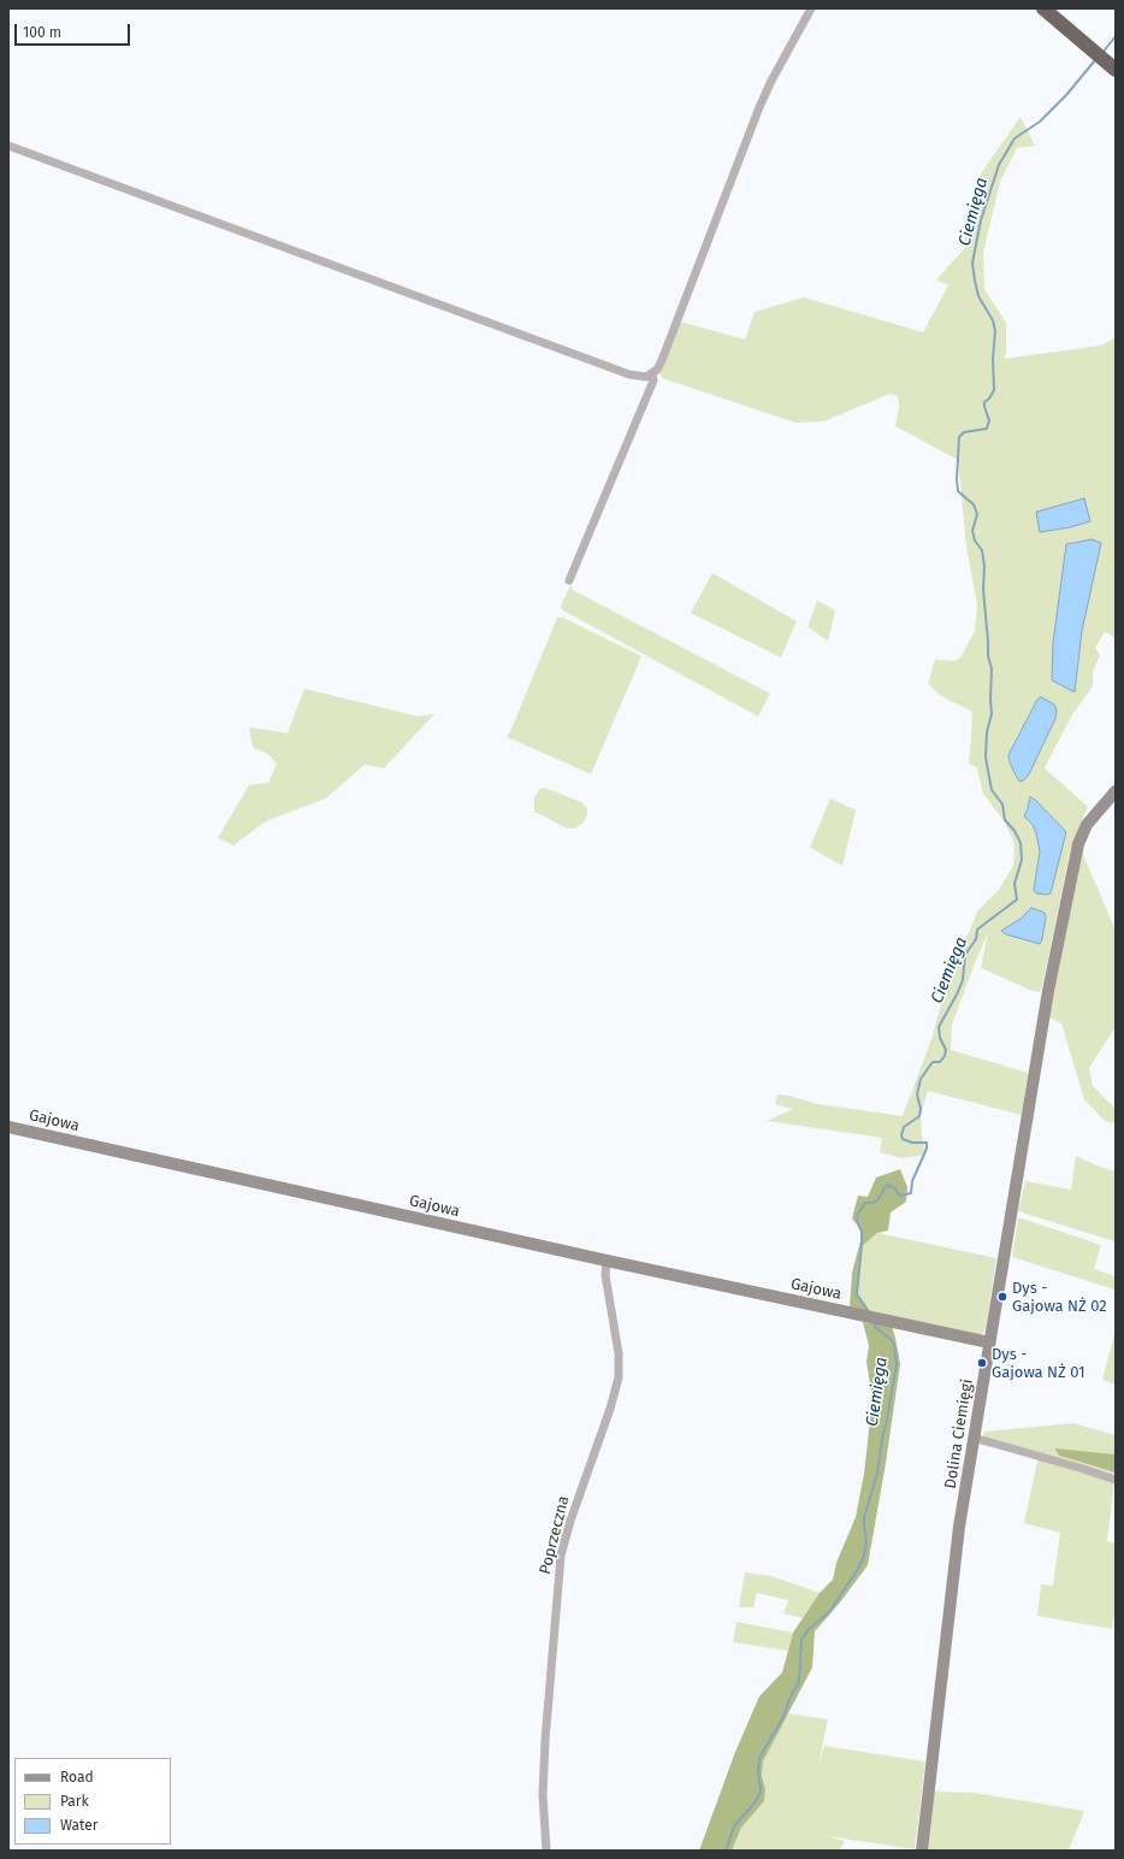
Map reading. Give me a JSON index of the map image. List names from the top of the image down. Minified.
{"streets":{"street":["Gajowa","Dolina Ciemięgi","Poprzeczna"]},"crossings":[["Gajowa","Dolina Ciemięgi"],["Gajowa","Poprzeczna"]],"water":["Ciemięga"],"places":["Dys - Gajowa NŻ 02","Dys - Gajowa NŻ 01"],"legend":["Road","Park","Water"],"scale_bar":"100 m"}
